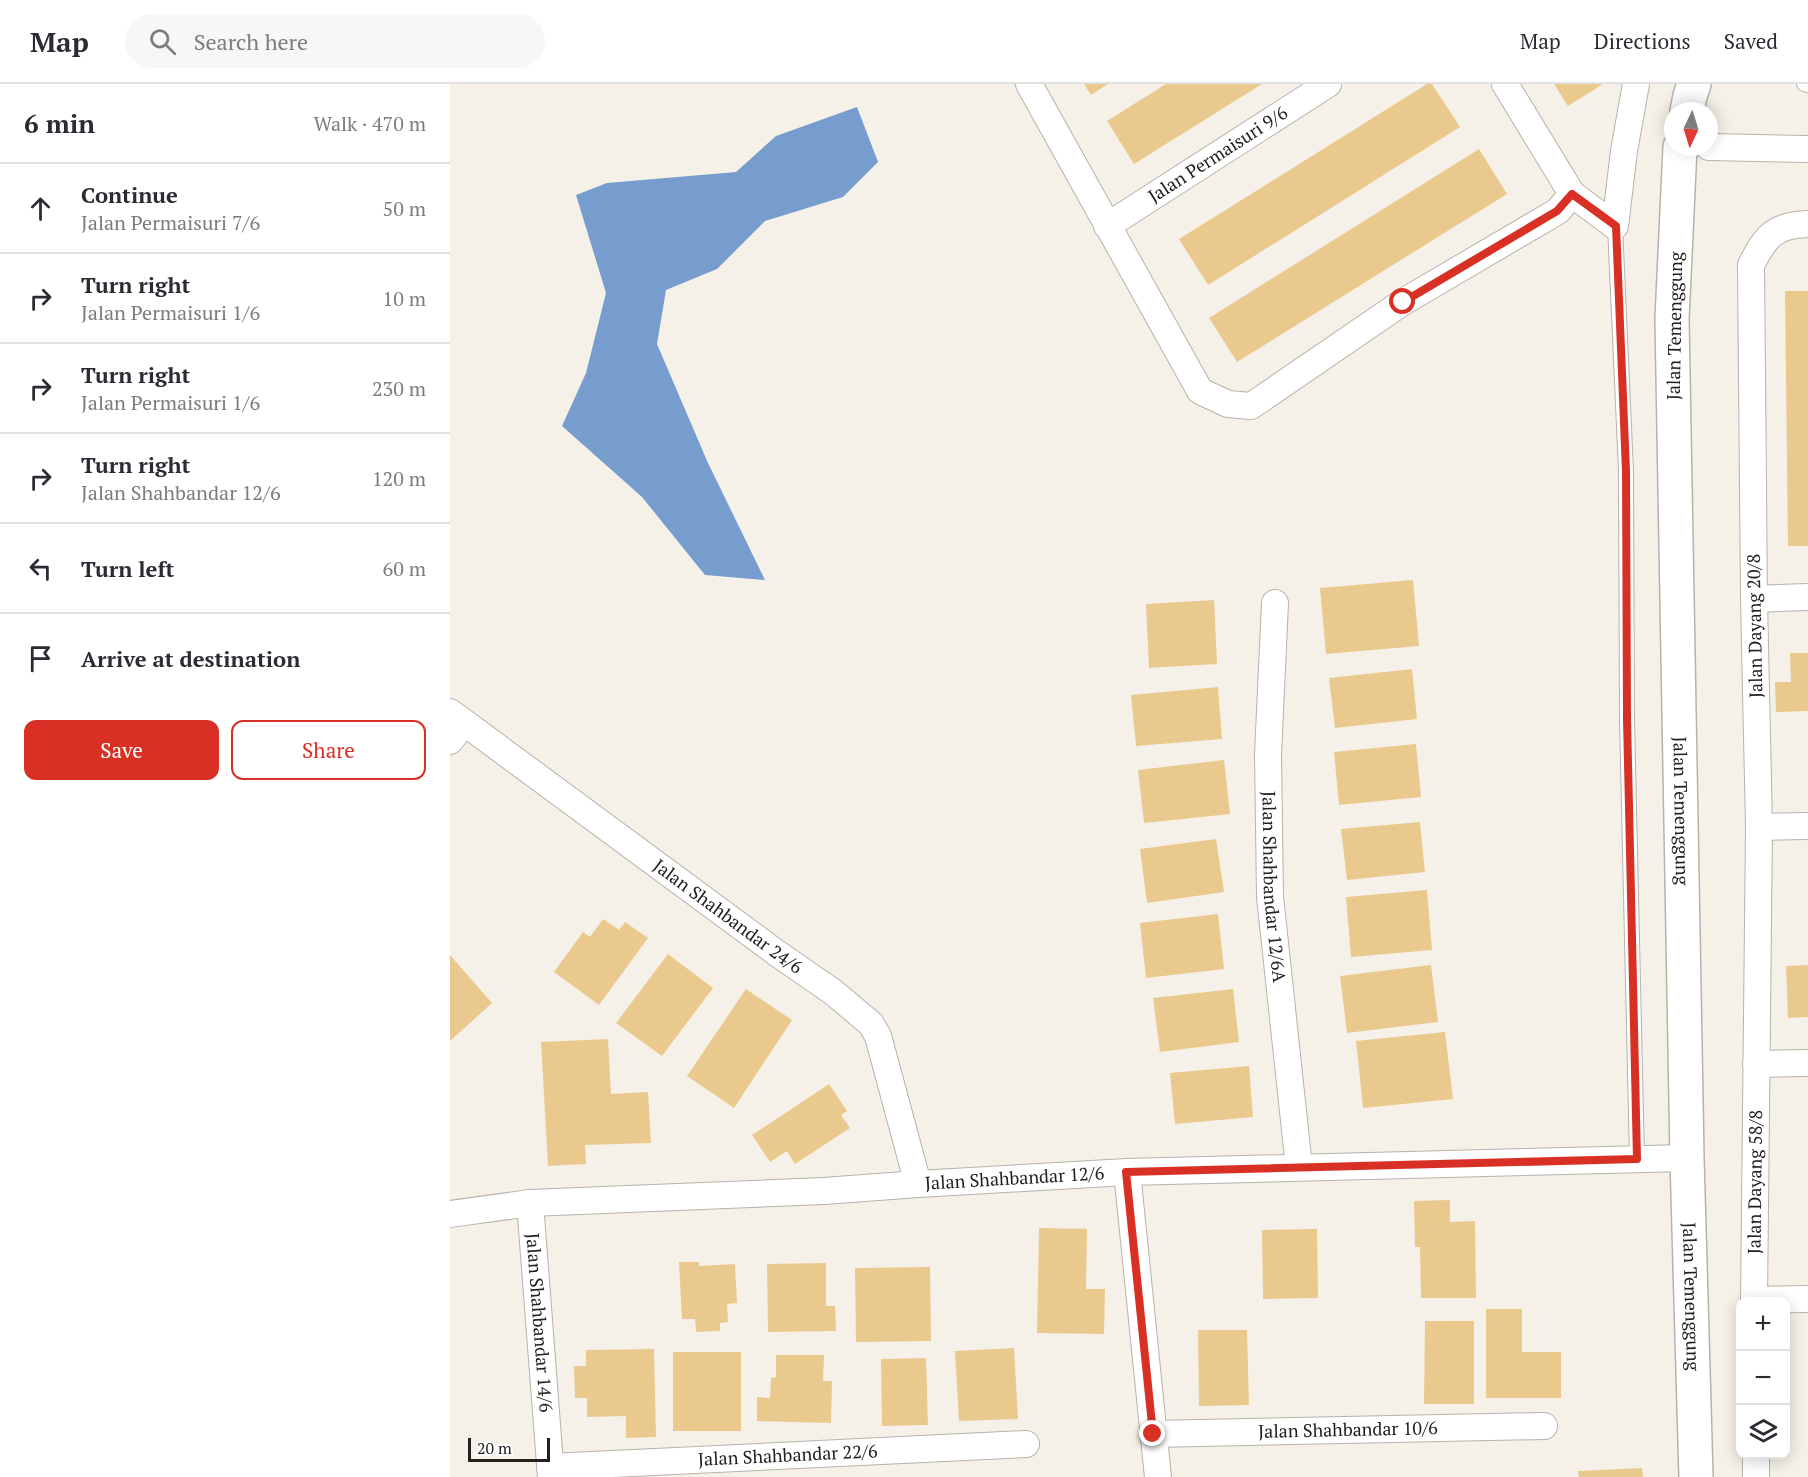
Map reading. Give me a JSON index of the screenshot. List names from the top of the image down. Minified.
{"streets":{"street":["Jalan Permaisuri 9/6","Jalan Temenggung","Jalan Dayang 20/8","Jalan Shahbandar 12/6A","Jalan Shahbandar 24/6","Jalan Shahbandar 12/6","Jalan Dayang 58/8","Jalan Shahbandar 14/6","Jalan Shahbandar 10/6","Jalan Shahbandar 22/6"]},"crossings":[["Jalan Temenggung","Jalan Shahbandar 12/6"],["Jalan Dayang 20/8","Jalan Dayang 58/8"],["Jalan Shahbandar 12/6A","Jalan Shahbandar 12/6"],["Jalan Shahbandar 24/6","Jalan Shahbandar 12/6"],["Jalan Shahbandar 12/6","Jalan Shahbandar 14/6"],["Jalan Shahbandar 14/6","Jalan Shahbandar 22/6"]],"scale_bar":"20 m","north":"bottom","page":{"header":"Map","search":"Search here","nav":["Map","Directions","Saved"],"heading":["6 min","Walk · 470 m"],"list":[["Continue","Jalan Permaisuri 7/6","50 m"],["Turn right","Jalan Permaisuri 1/6","10 m"],["Turn right","Jalan Permaisuri 1/6","230 m"],["Turn right","Jalan Shahbandar 12/6","120 m"],["Turn left","60 m"],"Arrive at destination"],"buttons":["Save","Share"],"map_buttons":["+","−"],"scale":"20 m"}}
